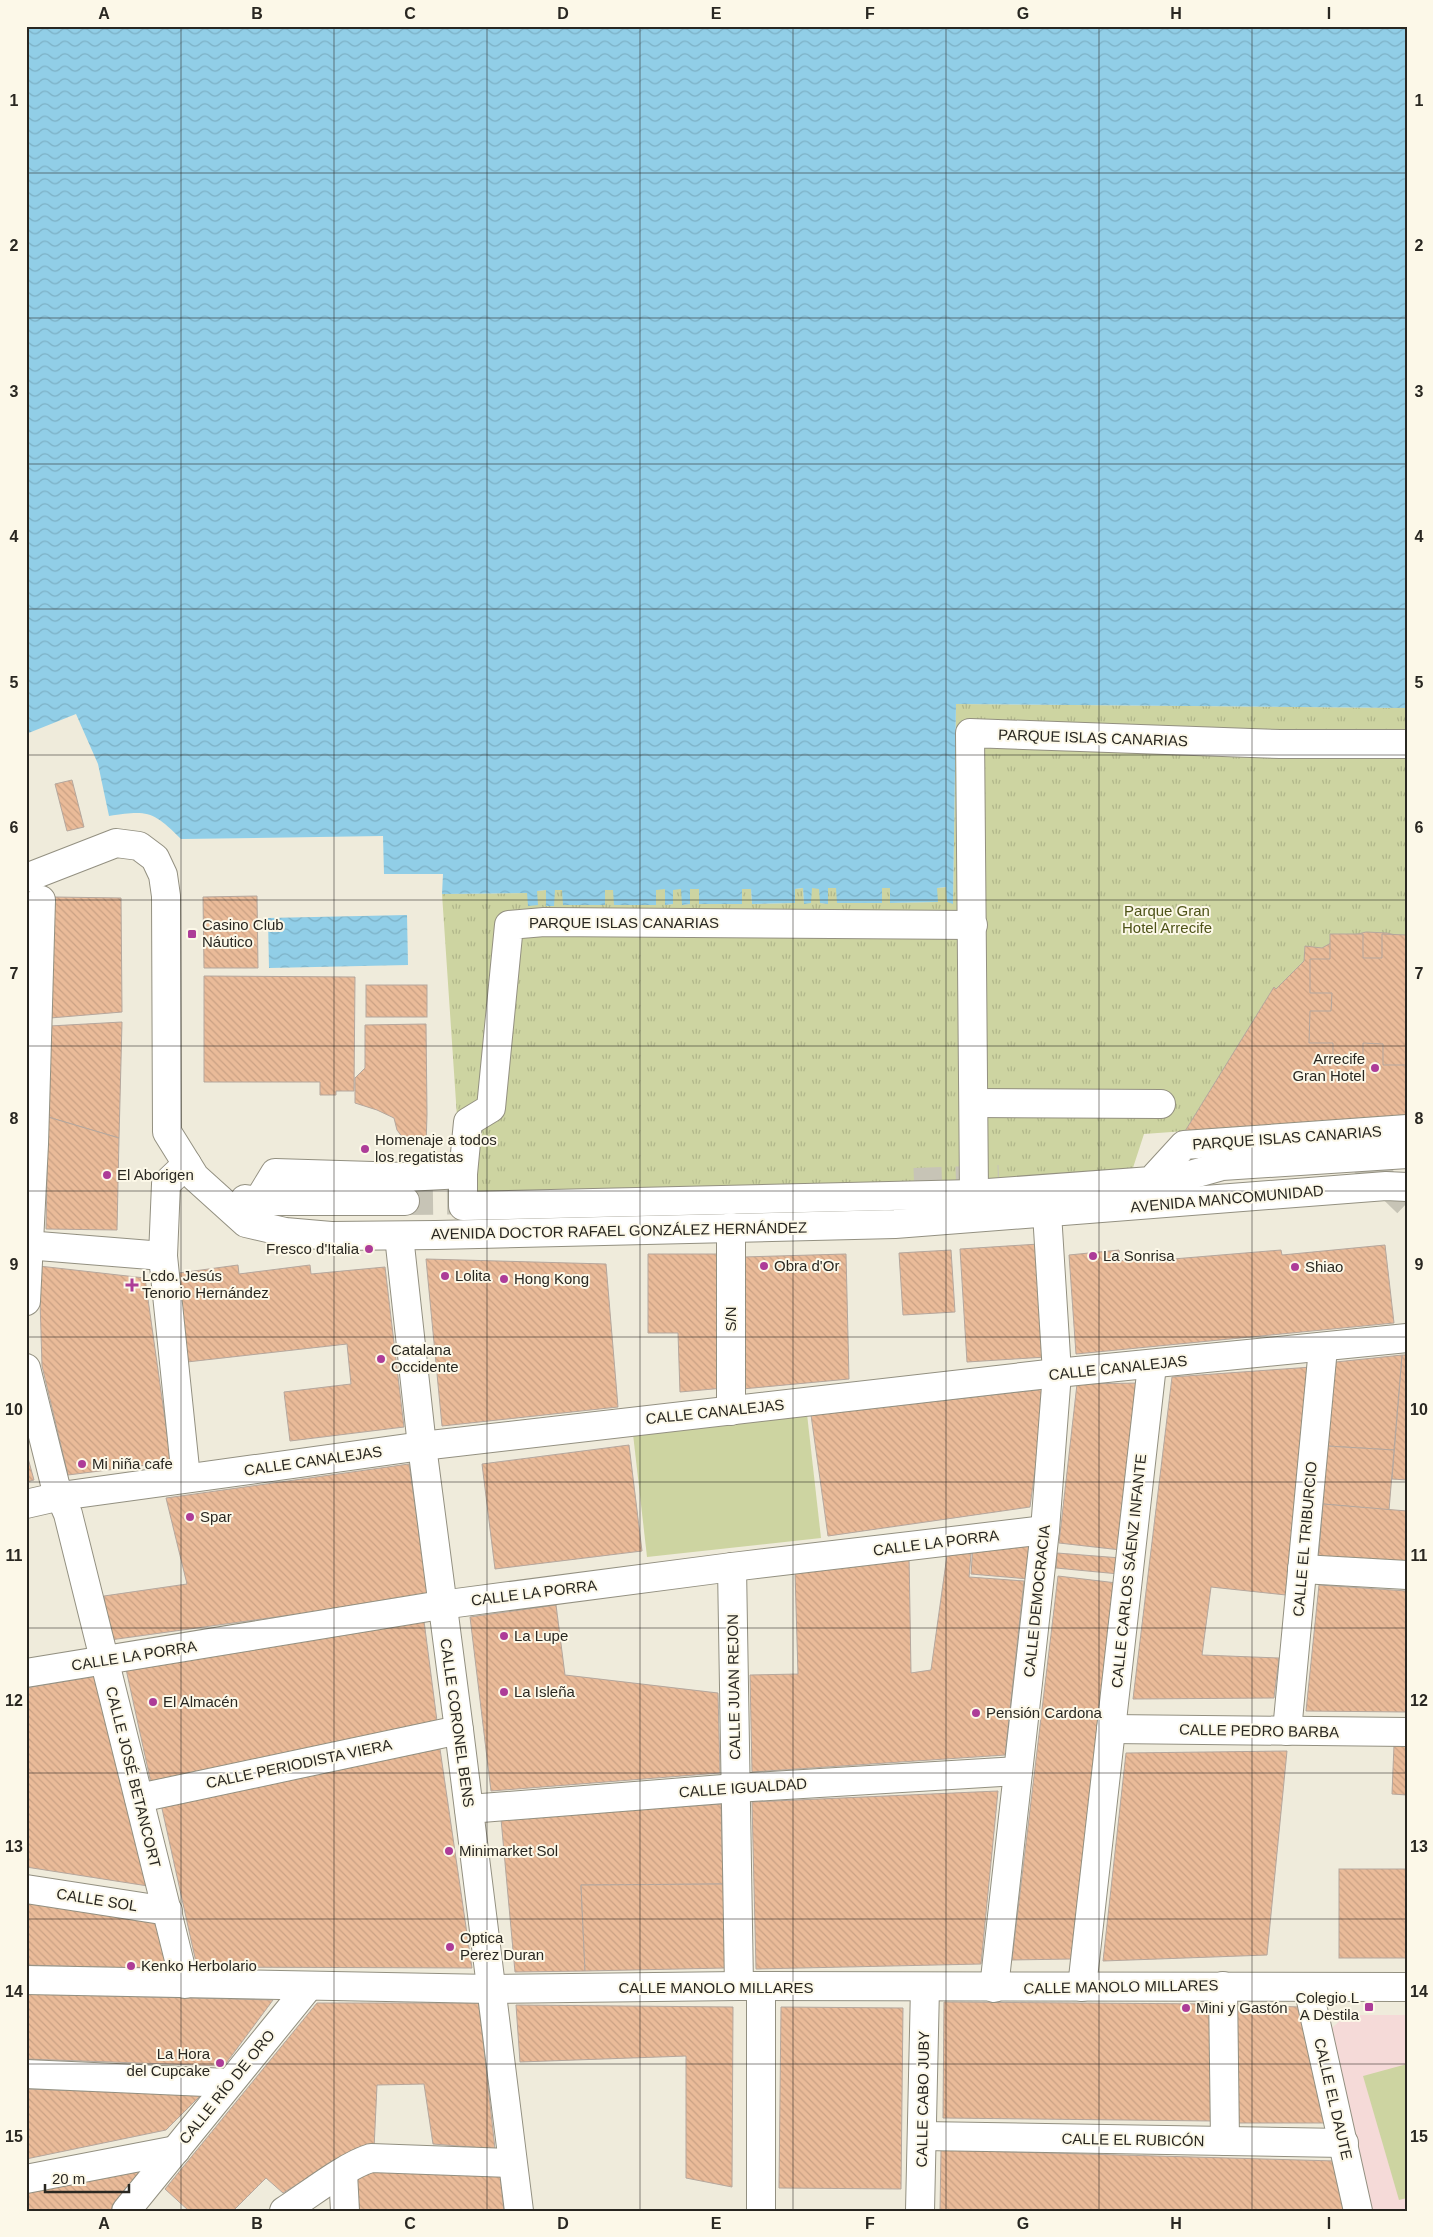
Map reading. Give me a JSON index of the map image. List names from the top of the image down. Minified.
{"streets":{"street":["PARQUE ISLAS CANARIAS","AVENIDA MANCOMUNIDAD","AVENIDA DOCTOR RAFAEL GONZÁLEZ HERNÁNDEZ","S/N","CALLE CANALEJAS","CALLE EL TRIBURCIO","CALLE LA PORRA","CALLE CARLOS SÁENZ INFANTE","CALLE DEMOCRACIA","CALLE JUAN REJON","CALLE CORONEL BENS","CALLE PEDRO BARBA","CALLE PERIODISTA VIERA","CALLE JOSÉ BETANCORT","CALLE IGUALDAD","CALLE SOL","CALLE MANOLO MILLARES","CALLE RÍO DE ORO","CALLE CABO JUBY","CALLE EL DAUTE","CALLE EL RUBICÓN"]},"crossings":[["AVENIDA MANCOMUNIDAD","AVENIDA DOCTOR RAFAEL GONZÁLEZ HERNÁNDEZ"],["AVENIDA MANCOMUNIDAD","CALLE DEMOCRACIA"],["AVENIDA DOCTOR RAFAEL GONZÁLEZ HERNÁNDEZ","S/N"],["AVENIDA DOCTOR RAFAEL GONZÁLEZ HERNÁNDEZ","CALLE DEMOCRACIA"],["AVENIDA DOCTOR RAFAEL GONZÁLEZ HERNÁNDEZ","CALLE CORONEL BENS"],["S/N","CALLE CANALEJAS"],["CALLE CANALEJAS","CALLE EL TRIBURCIO"],["CALLE CANALEJAS","CALLE CARLOS SÁENZ INFANTE"],["CALLE CANALEJAS","CALLE DEMOCRACIA"],["CALLE CANALEJAS","CALLE CORONEL BENS"],["CALLE CANALEJAS","CALLE JOSÉ BETANCORT"],["CALLE EL TRIBURCIO","CALLE PEDRO BARBA"],["CALLE LA PORRA","CALLE DEMOCRACIA"],["CALLE LA PORRA","CALLE JUAN REJON"],["CALLE LA PORRA","CALLE CORONEL BENS"],["CALLE LA PORRA","CALLE JOSÉ BETANCORT"],["CALLE CARLOS SÁENZ INFANTE","CALLE PEDRO BARBA"],["CALLE CARLOS SÁENZ INFANTE","CALLE MANOLO MILLARES"],["CALLE DEMOCRACIA","CALLE IGUALDAD"],["CALLE DEMOCRACIA","CALLE MANOLO MILLARES"],["CALLE JUAN REJON","CALLE IGUALDAD"],["CALLE JUAN REJON","CALLE MANOLO MILLARES"],["CALLE CORONEL BENS","CALLE PERIODISTA VIERA"],["CALLE CORONEL BENS","CALLE IGUALDAD"],["CALLE CORONEL BENS","CALLE MANOLO MILLARES"],["CALLE PERIODISTA VIERA","CALLE JOSÉ BETANCORT"],["CALLE JOSÉ BETANCORT","CALLE SOL"],["CALLE JOSÉ BETANCORT","CALLE MANOLO MILLARES"],["CALLE MANOLO MILLARES","CALLE RÍO DE ORO"],["CALLE MANOLO MILLARES","CALLE CABO JUBY"],["CALLE MANOLO MILLARES","CALLE EL DAUTE"],["CALLE CABO JUBY","CALLE EL RUBICÓN"],["CALLE EL DAUTE","CALLE EL RUBICÓN"]],"parks":["Parque Gran Hotel Arrecife"],"places":{"transit":["Casino Club Náutico","Colegio L A Destila"],"other":["Arrecife Gran Hotel","Homenaje a todos los regatistas","El Aborigen","Fresco d'Italia","La Sonrisa","Obra d'Or","Shiao","Lolita","Hong Kong","Catalana Occidente","Mi niña cafe","Spar","La Lupe","La Isleña","El Almacén","Pensión Cardona","Minimarket Sol","Optica Perez Duran","Kenko Herbolario","Mini y Gastón","La Hora del Cupcake"],"health":["Lcdo. Jesús Tenorio Hernández"]},"scale_bar":"20 m","grid":{"columns":["A","B","C","D","E","F","G","H","I"],"rows":["1","2","3","4","5","6","7","8","9","10","11","12","13","14","15"]}}
